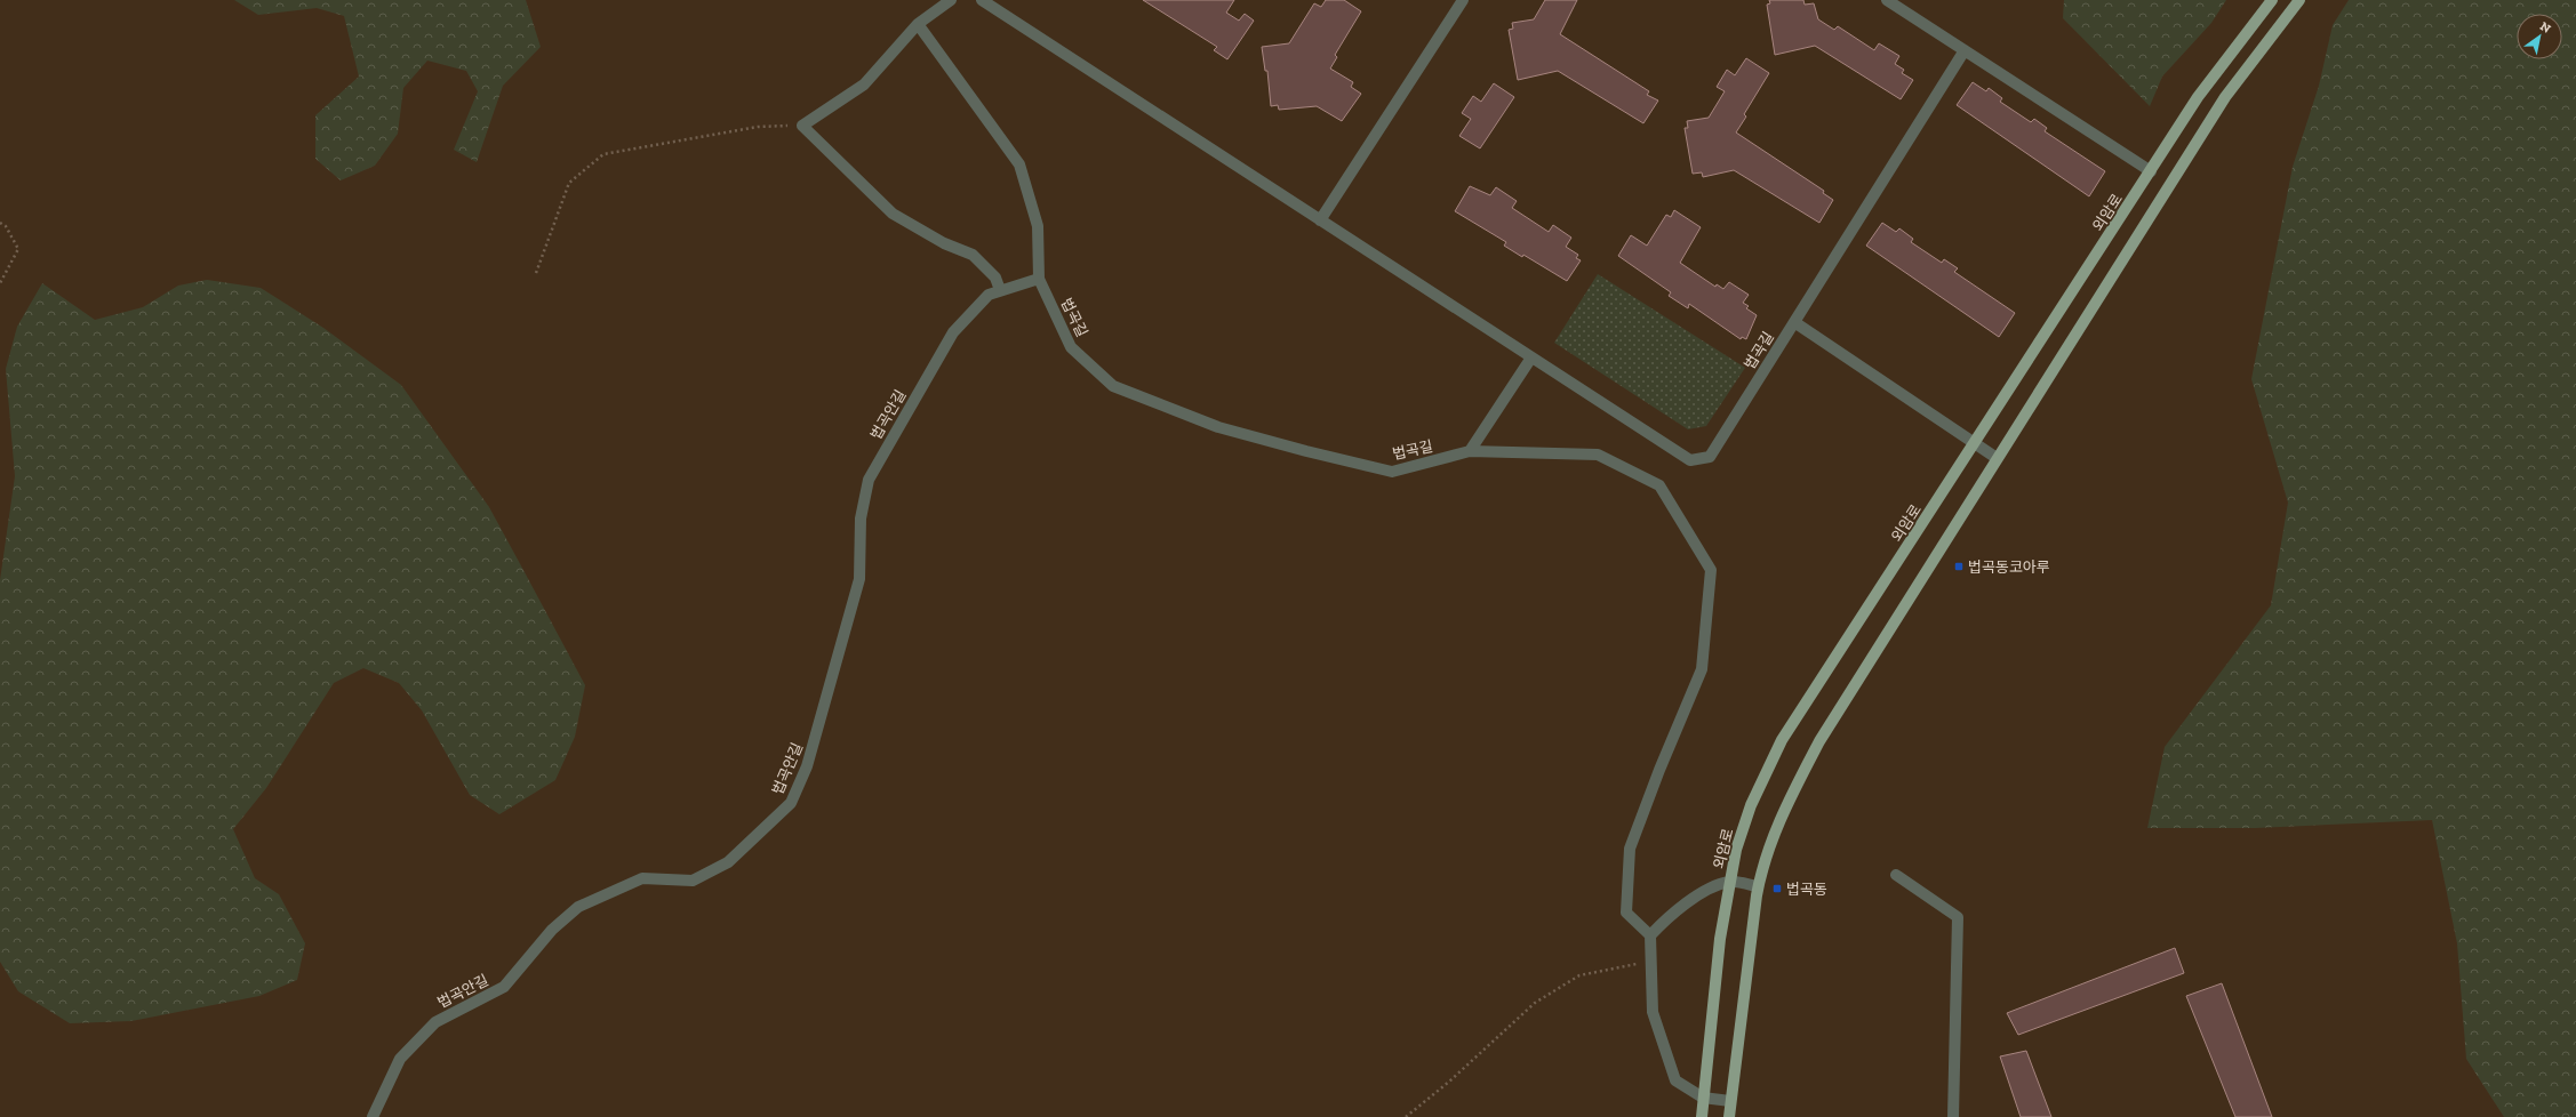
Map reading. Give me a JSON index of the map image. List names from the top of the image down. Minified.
{"streets":{"main road":["외암로"],"street":["법곡길","법곡안길"]},"crossings":[["법곡길","법곡안길"]],"places":{"transit":["법곡동코아루","법곡동"]},"north":"top right"}
